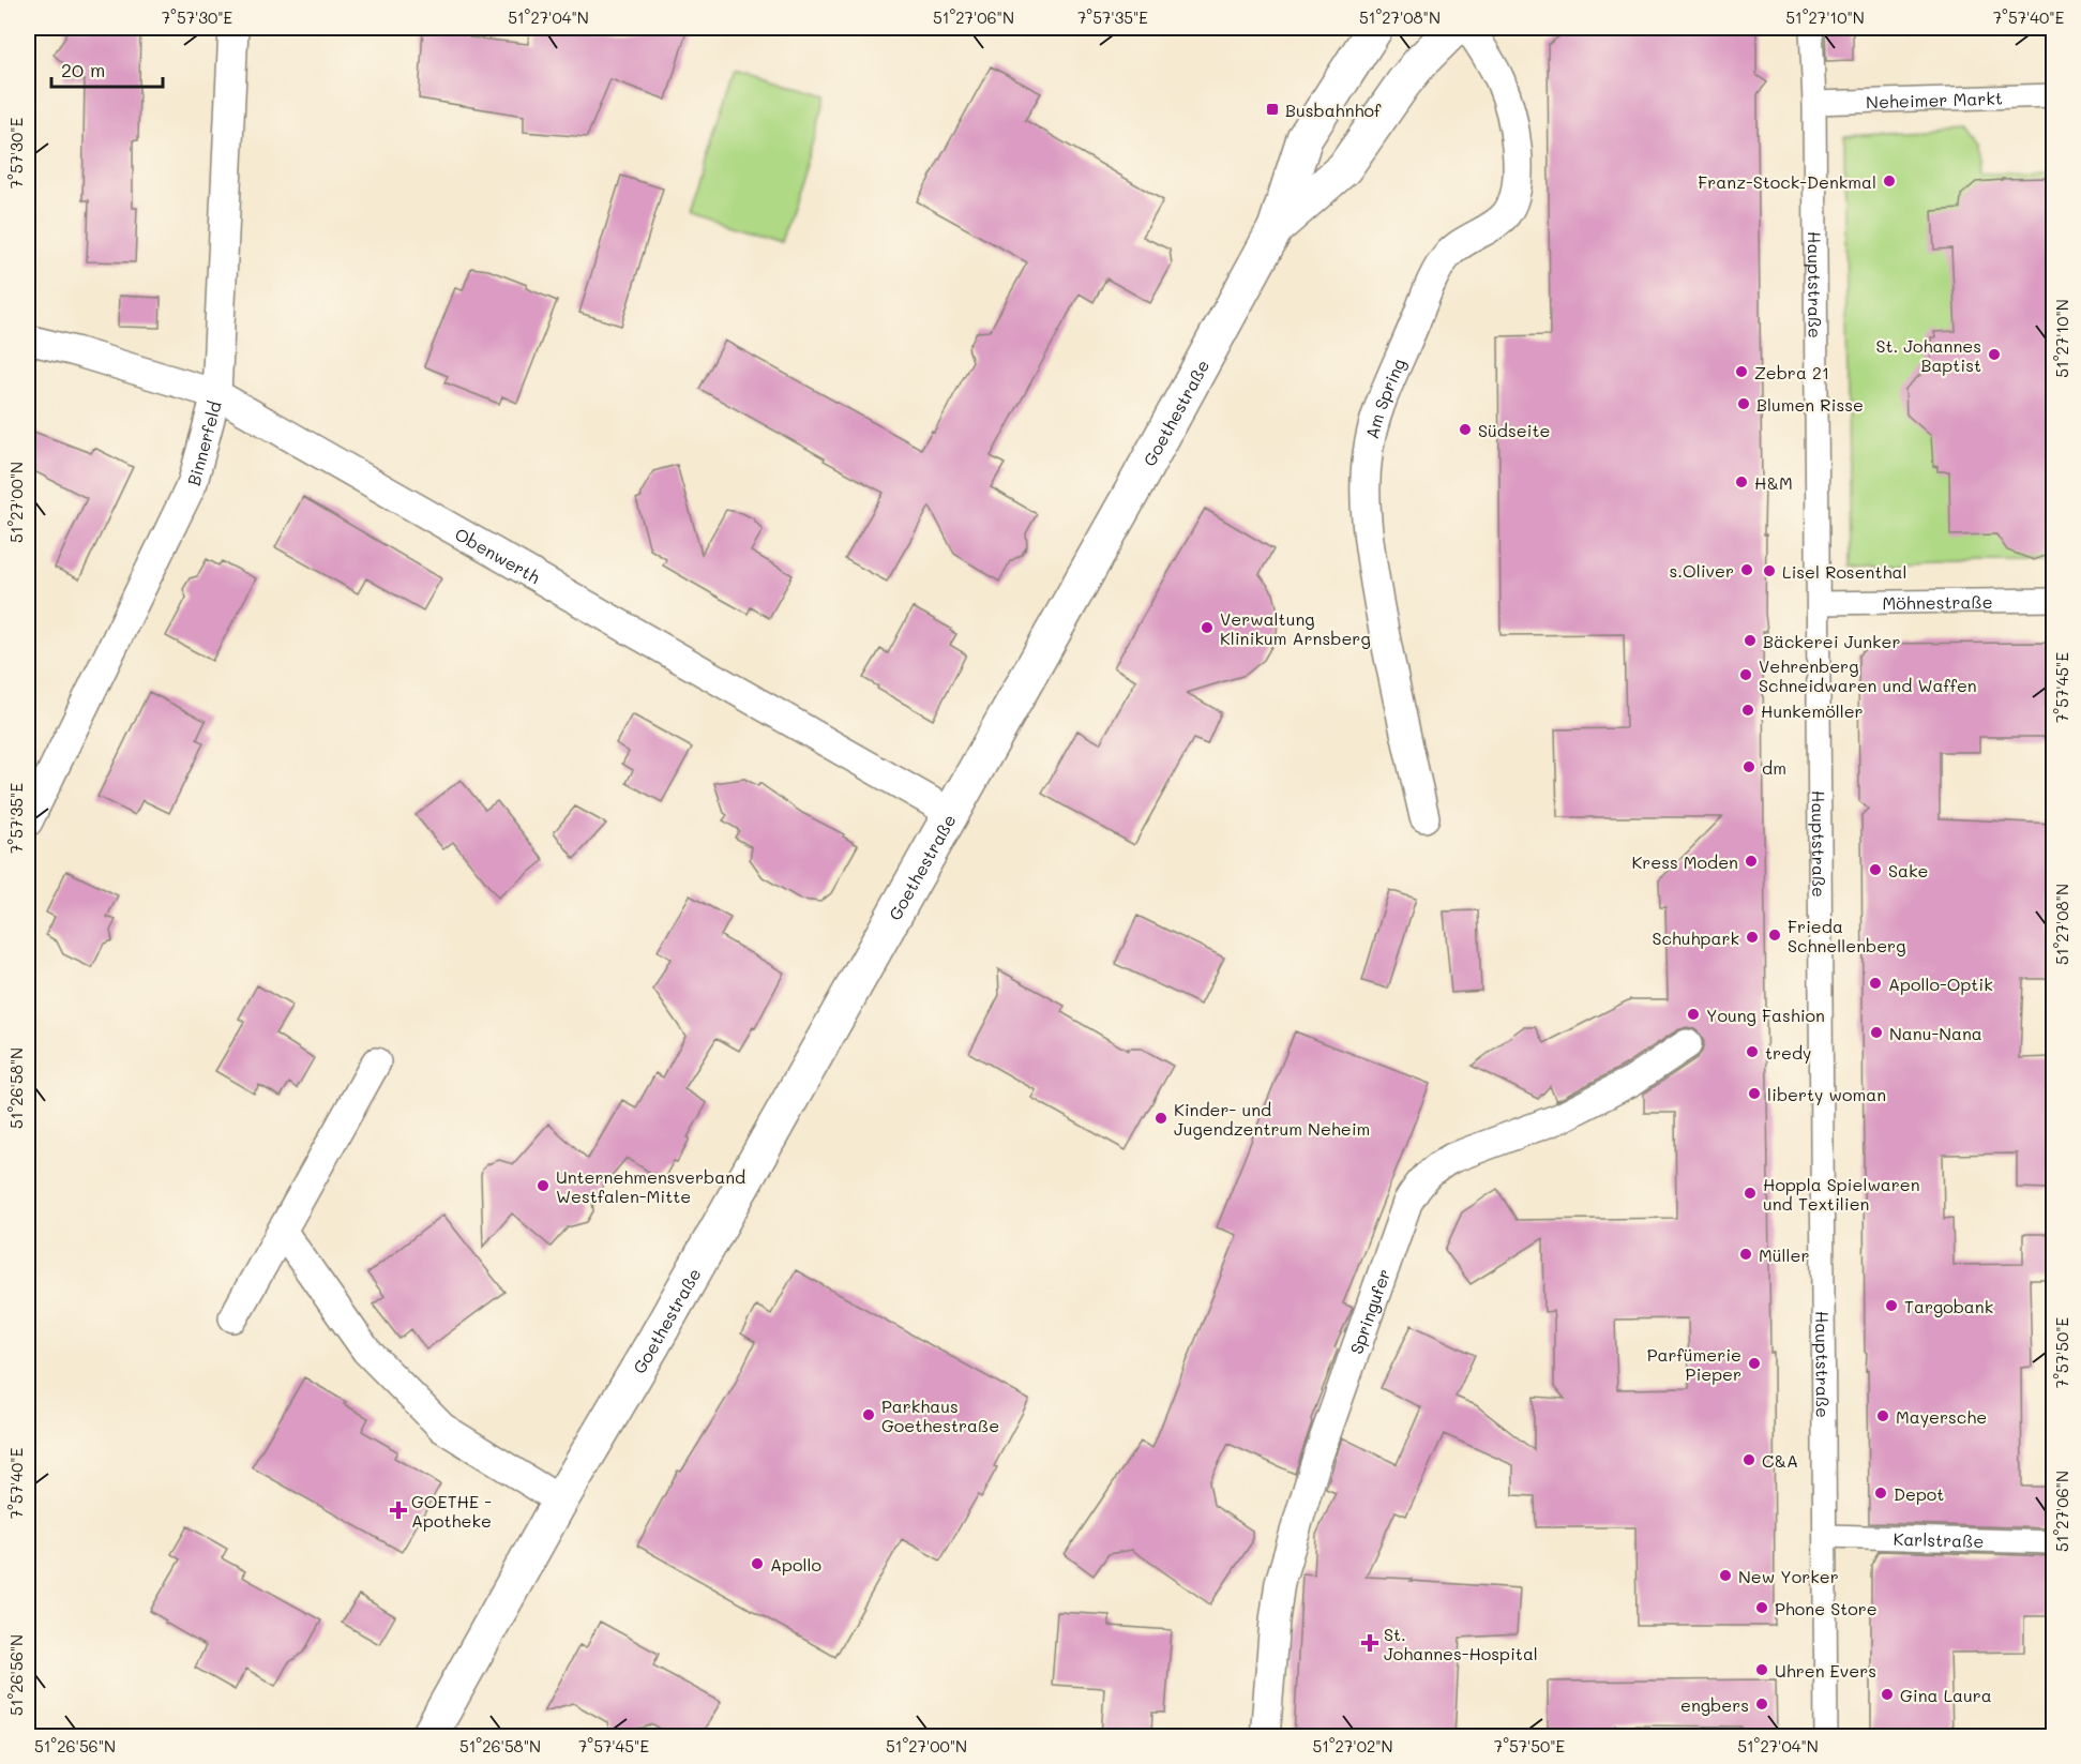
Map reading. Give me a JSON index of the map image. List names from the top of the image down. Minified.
{"streets":{"street":["Neheimer Markt","Hauptstraße","Am Spring","Goethestraße","Binnerfeld","Obenwerth","Möhnestraße","Springufer","Karlstraße"]},"crossings":[["Neheimer Markt","Hauptstraße"],["Hauptstraße","Möhnestraße"],["Hauptstraße","Karlstraße"],["Goethestraße","Obenwerth"],["Binnerfeld","Obenwerth"]],"places":{"transit":["Busbahnhof"],"other":["Franz-Stock-Denkmal","St. Johannes Baptist","Zebra 21","Blumen Risse","Südseite","H&M","s.Oliver","Lisel Rosenthal","Verwaltung Klinikum Arnsberg","Bäckerei Junker","Vehrenberg Schneidwaren und Waffen","Hunkemöller","dm","Kress Moden","Sake","Frieda Schnellenberg","Schuhpark","Apollo-Optik","Young Fashion","Nanu-Nana","tredy","liberty woman","Kinder- und Jugendzentrum Neheim","Unternehmensverband Westfalen-Mitte","Hoppla Spielwaren und Textilien","Müller","Targobank","Parfümerie Pieper","Parkhaus Goethestraße","Mayersche","C&A","Depot","Apollo","New Yorker","Phone Store","Uhren Evers","Gina Laura","engbers"],"health":["GOETHE - Apotheke","St. Johannes-Hospital"]},"scale_bar":"20 m","coordinates":["7°57'30\"E","51°27'04\"N","51°27'06\"N","7°57'35\"E","51°27'08\"N","51°27'10\"N","7°57'40\"E","51°27'00\"N","7°57'45\"E","51°26'58\"N","7°57'50\"E","51°26'56\"N","51°27'02\"N"]}
